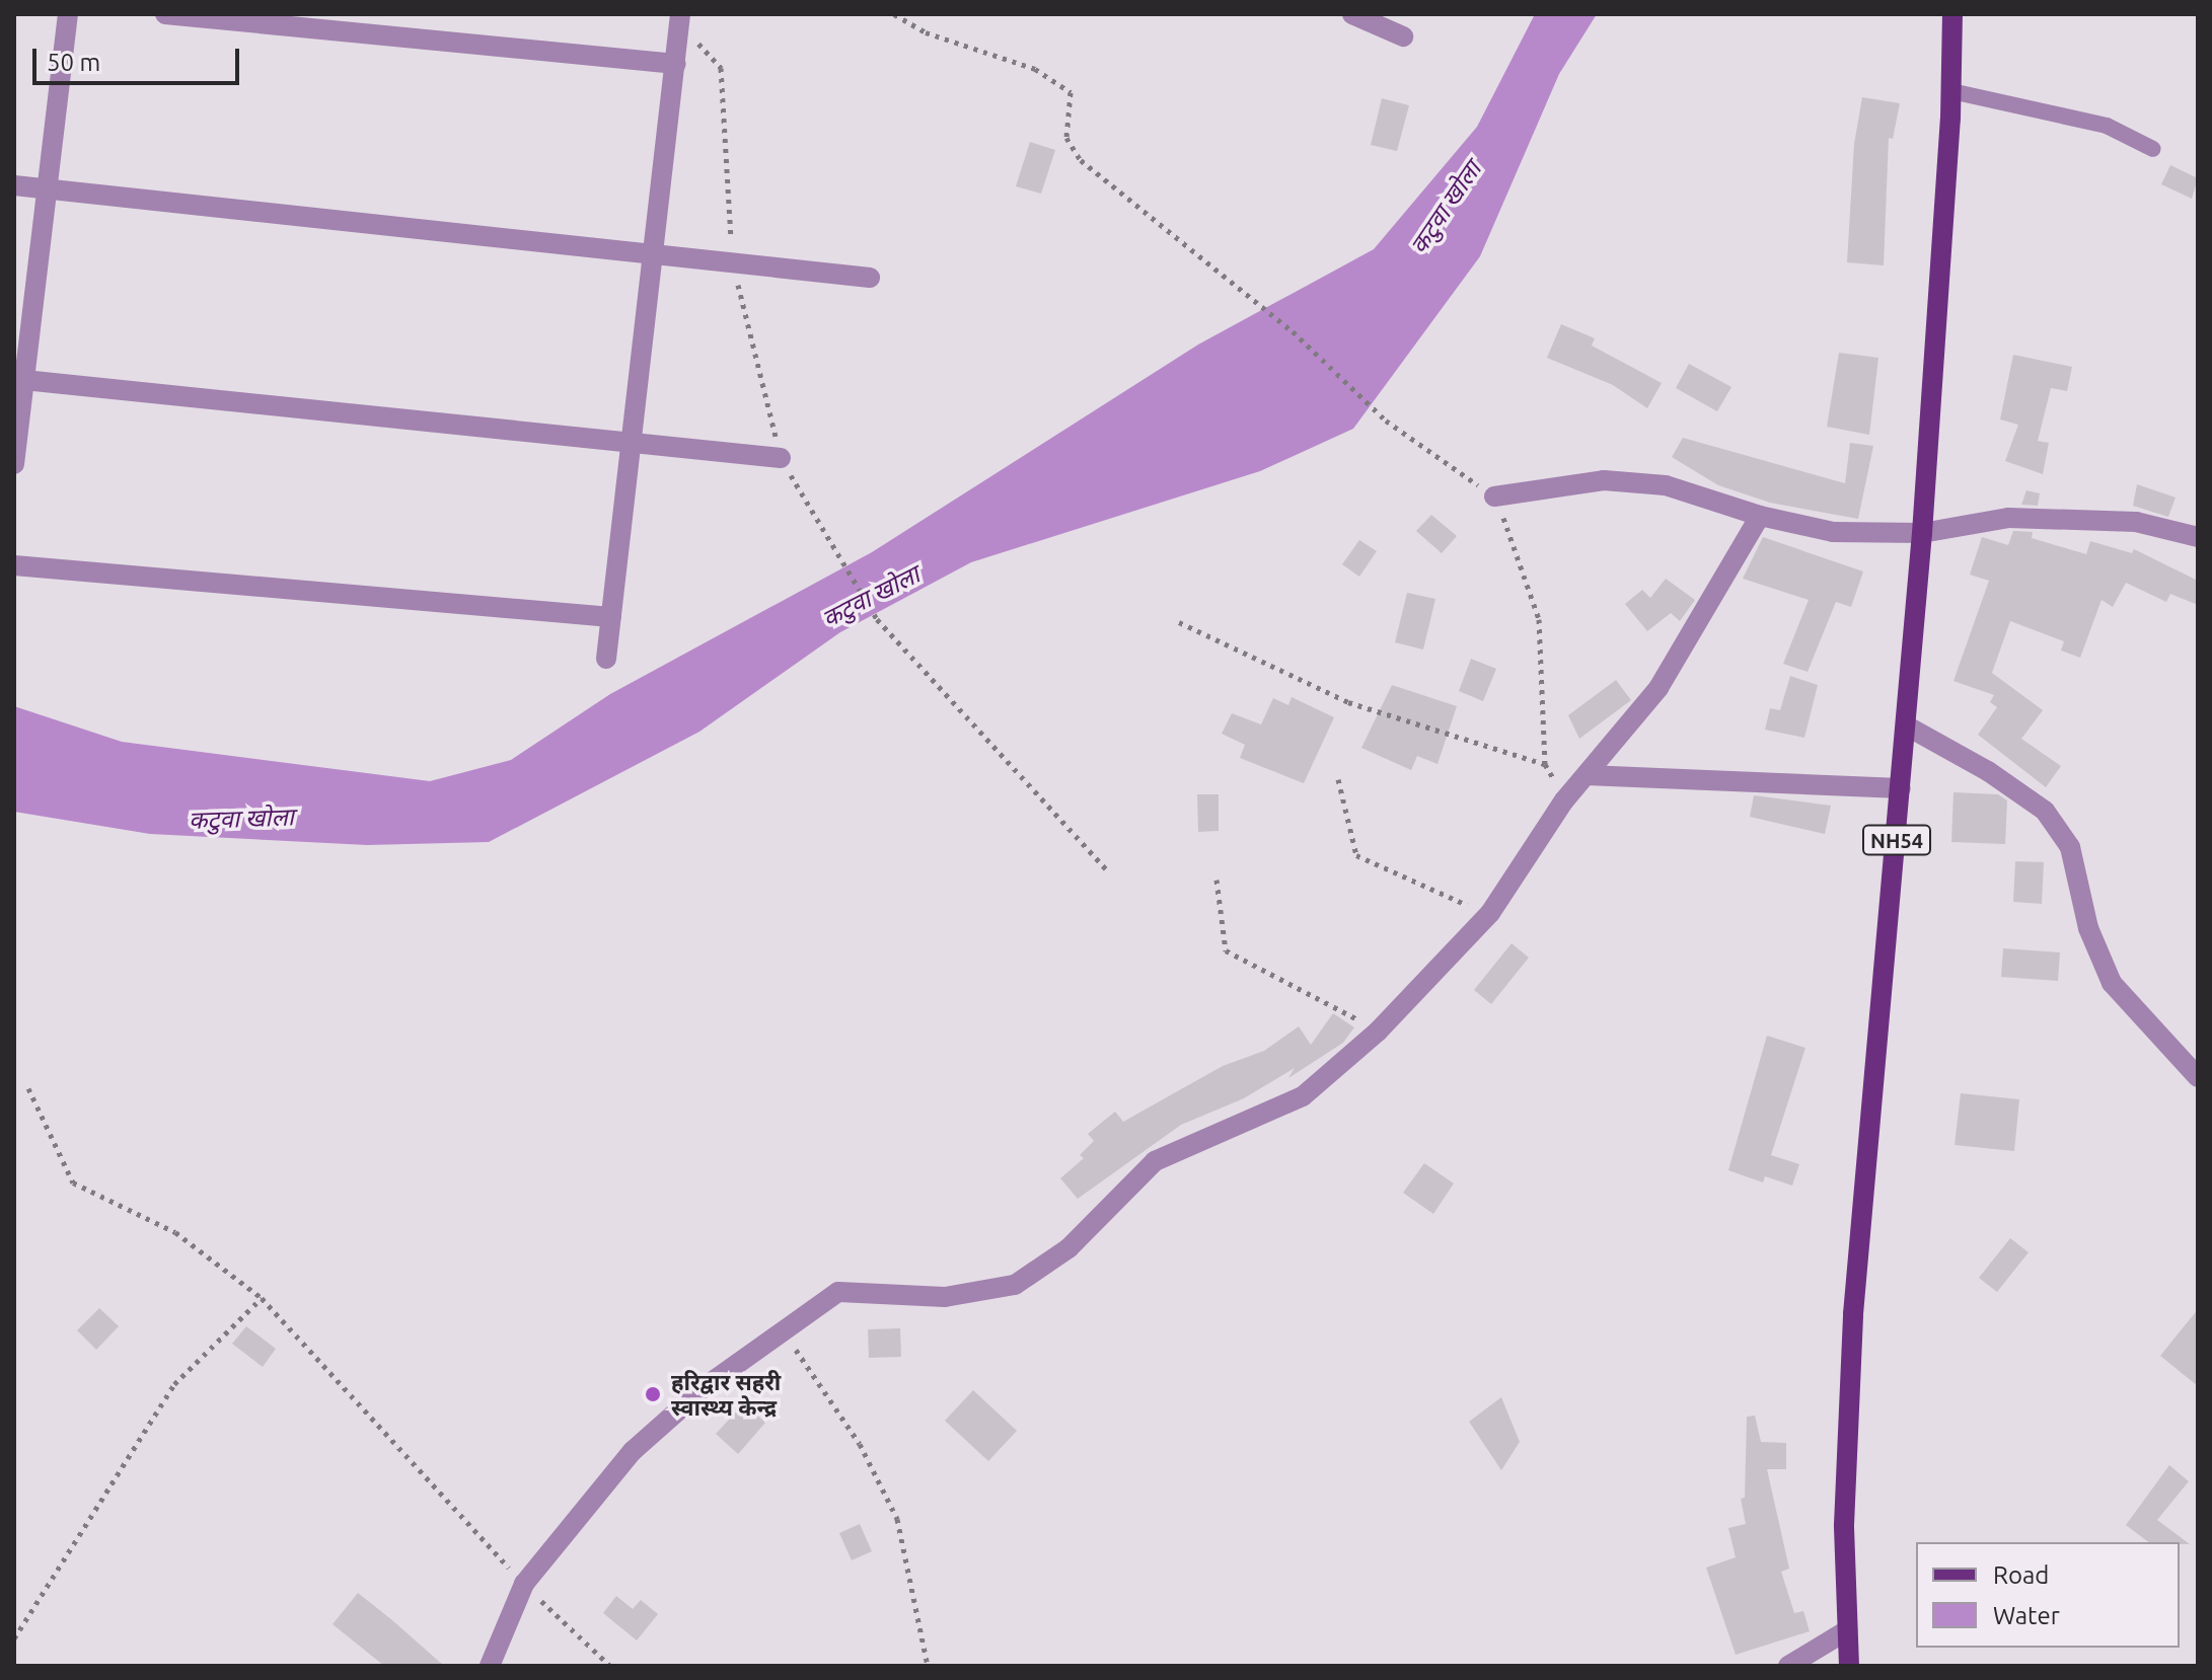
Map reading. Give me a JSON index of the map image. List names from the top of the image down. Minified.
{"streets":{"main road":["NH54"]},"water":["कटुवा खोला"],"places":["हरिद्वार सहरी स्वास्थ्य केन्द्र"],"legend":["Road","Water"],"scale_bar":"50 m"}
